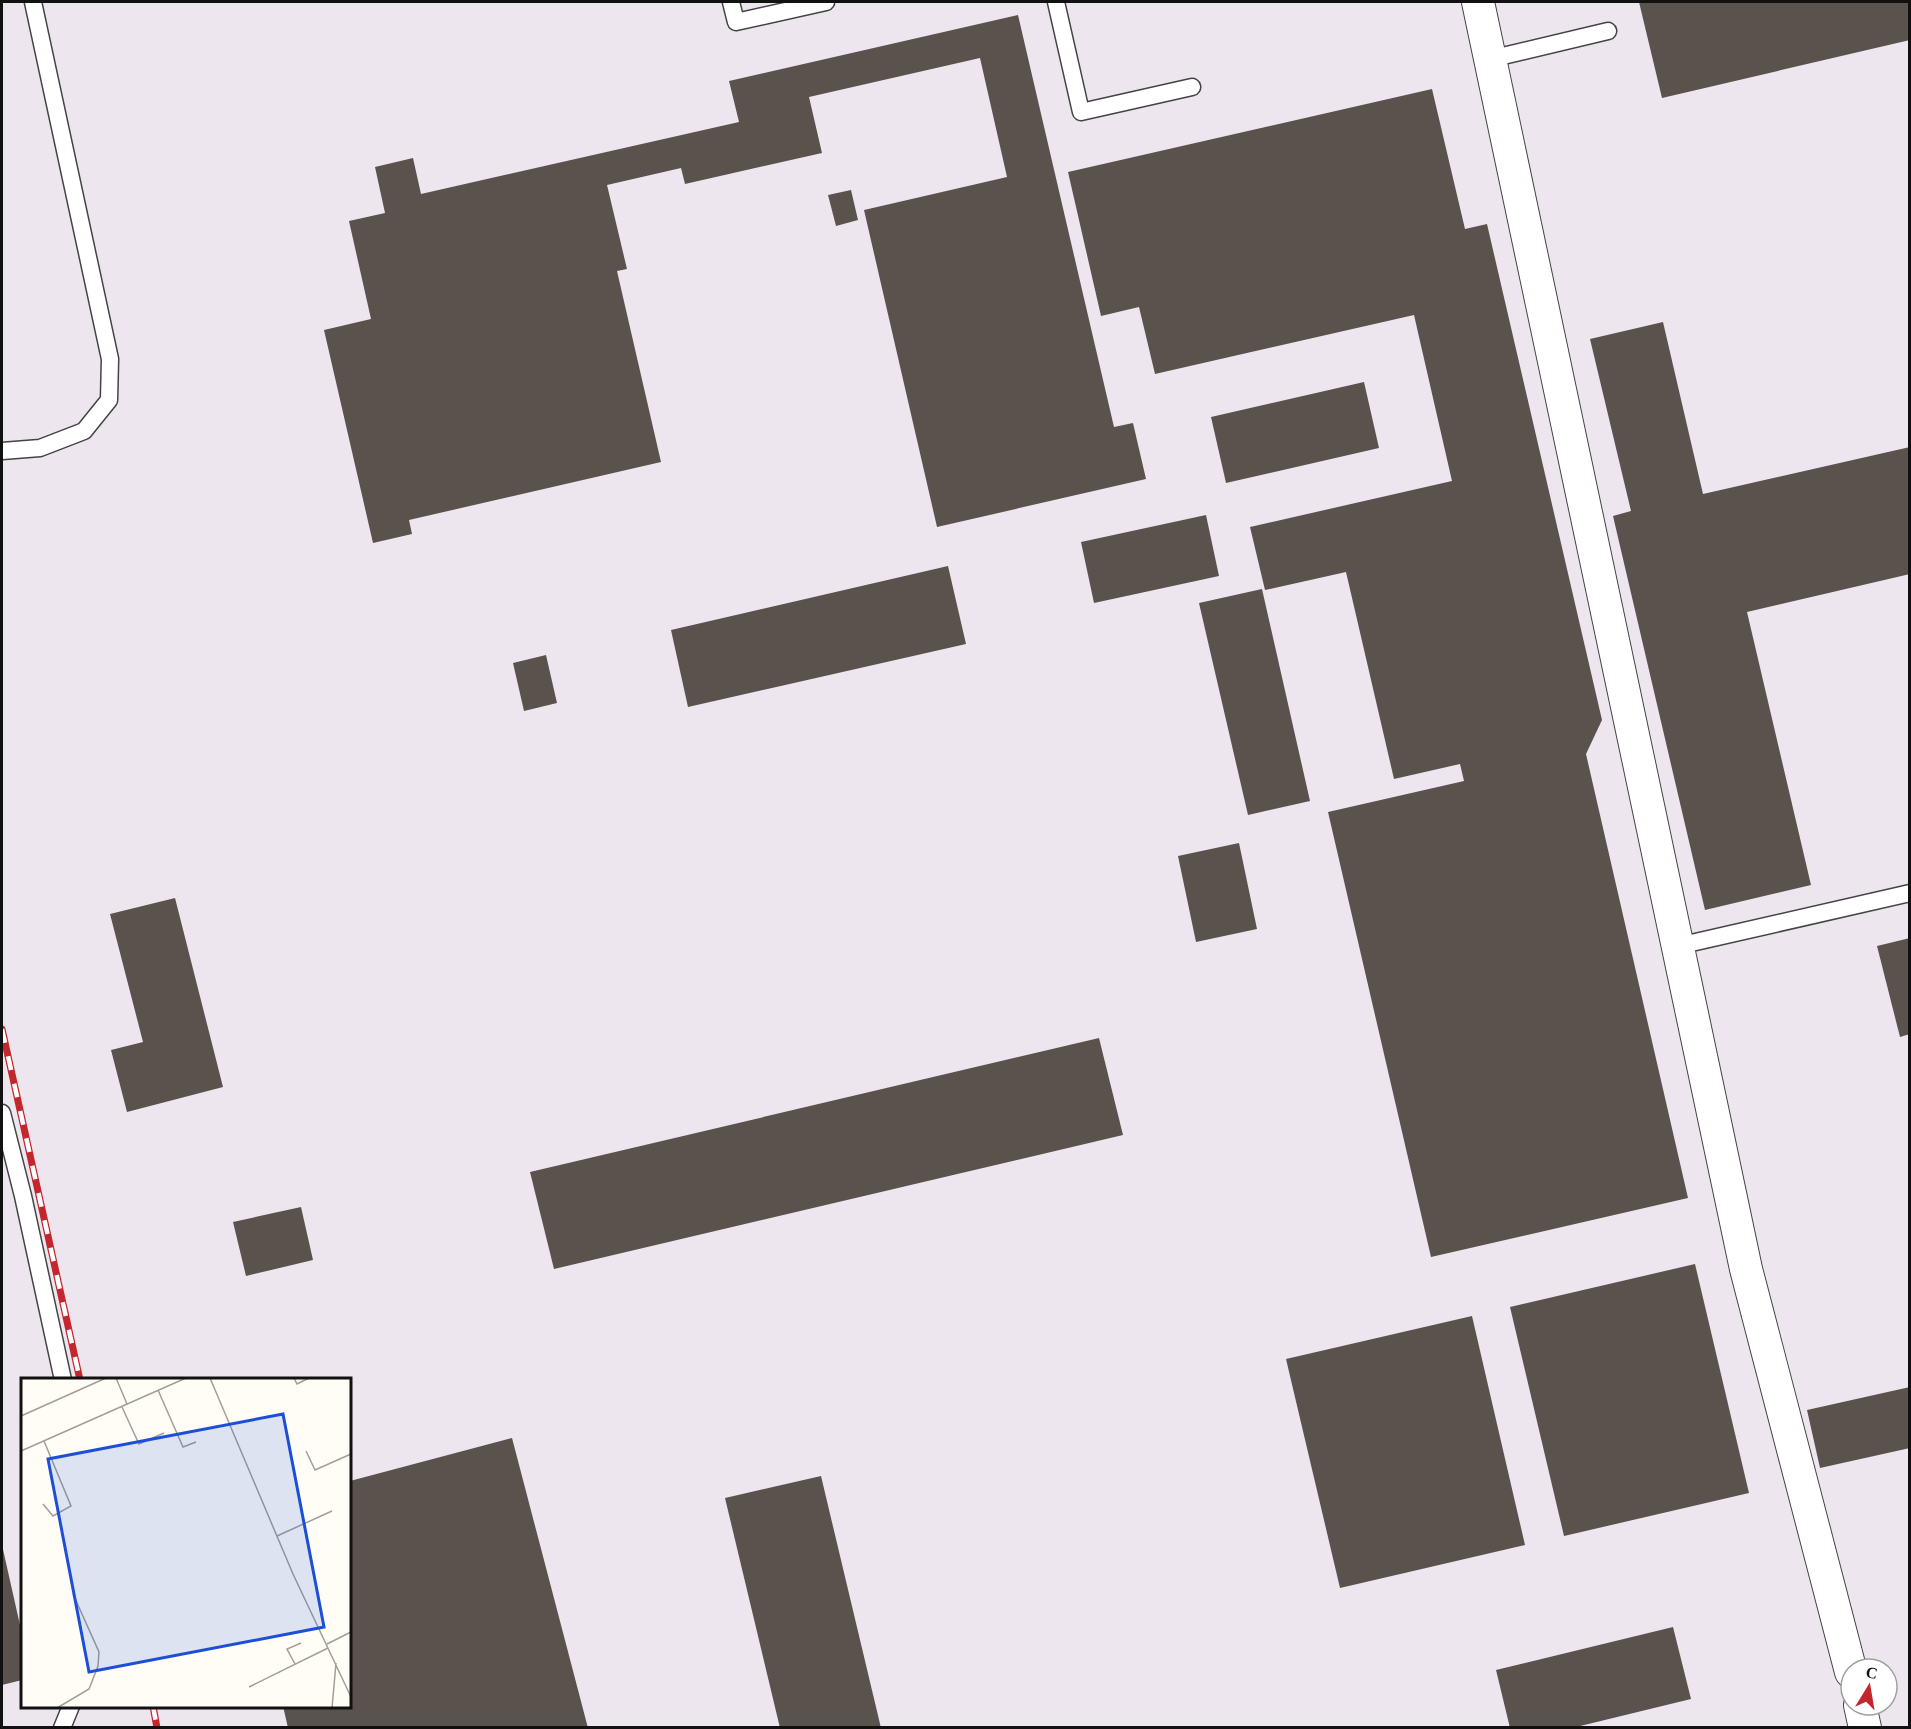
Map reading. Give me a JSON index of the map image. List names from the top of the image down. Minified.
{"north":"top"}
